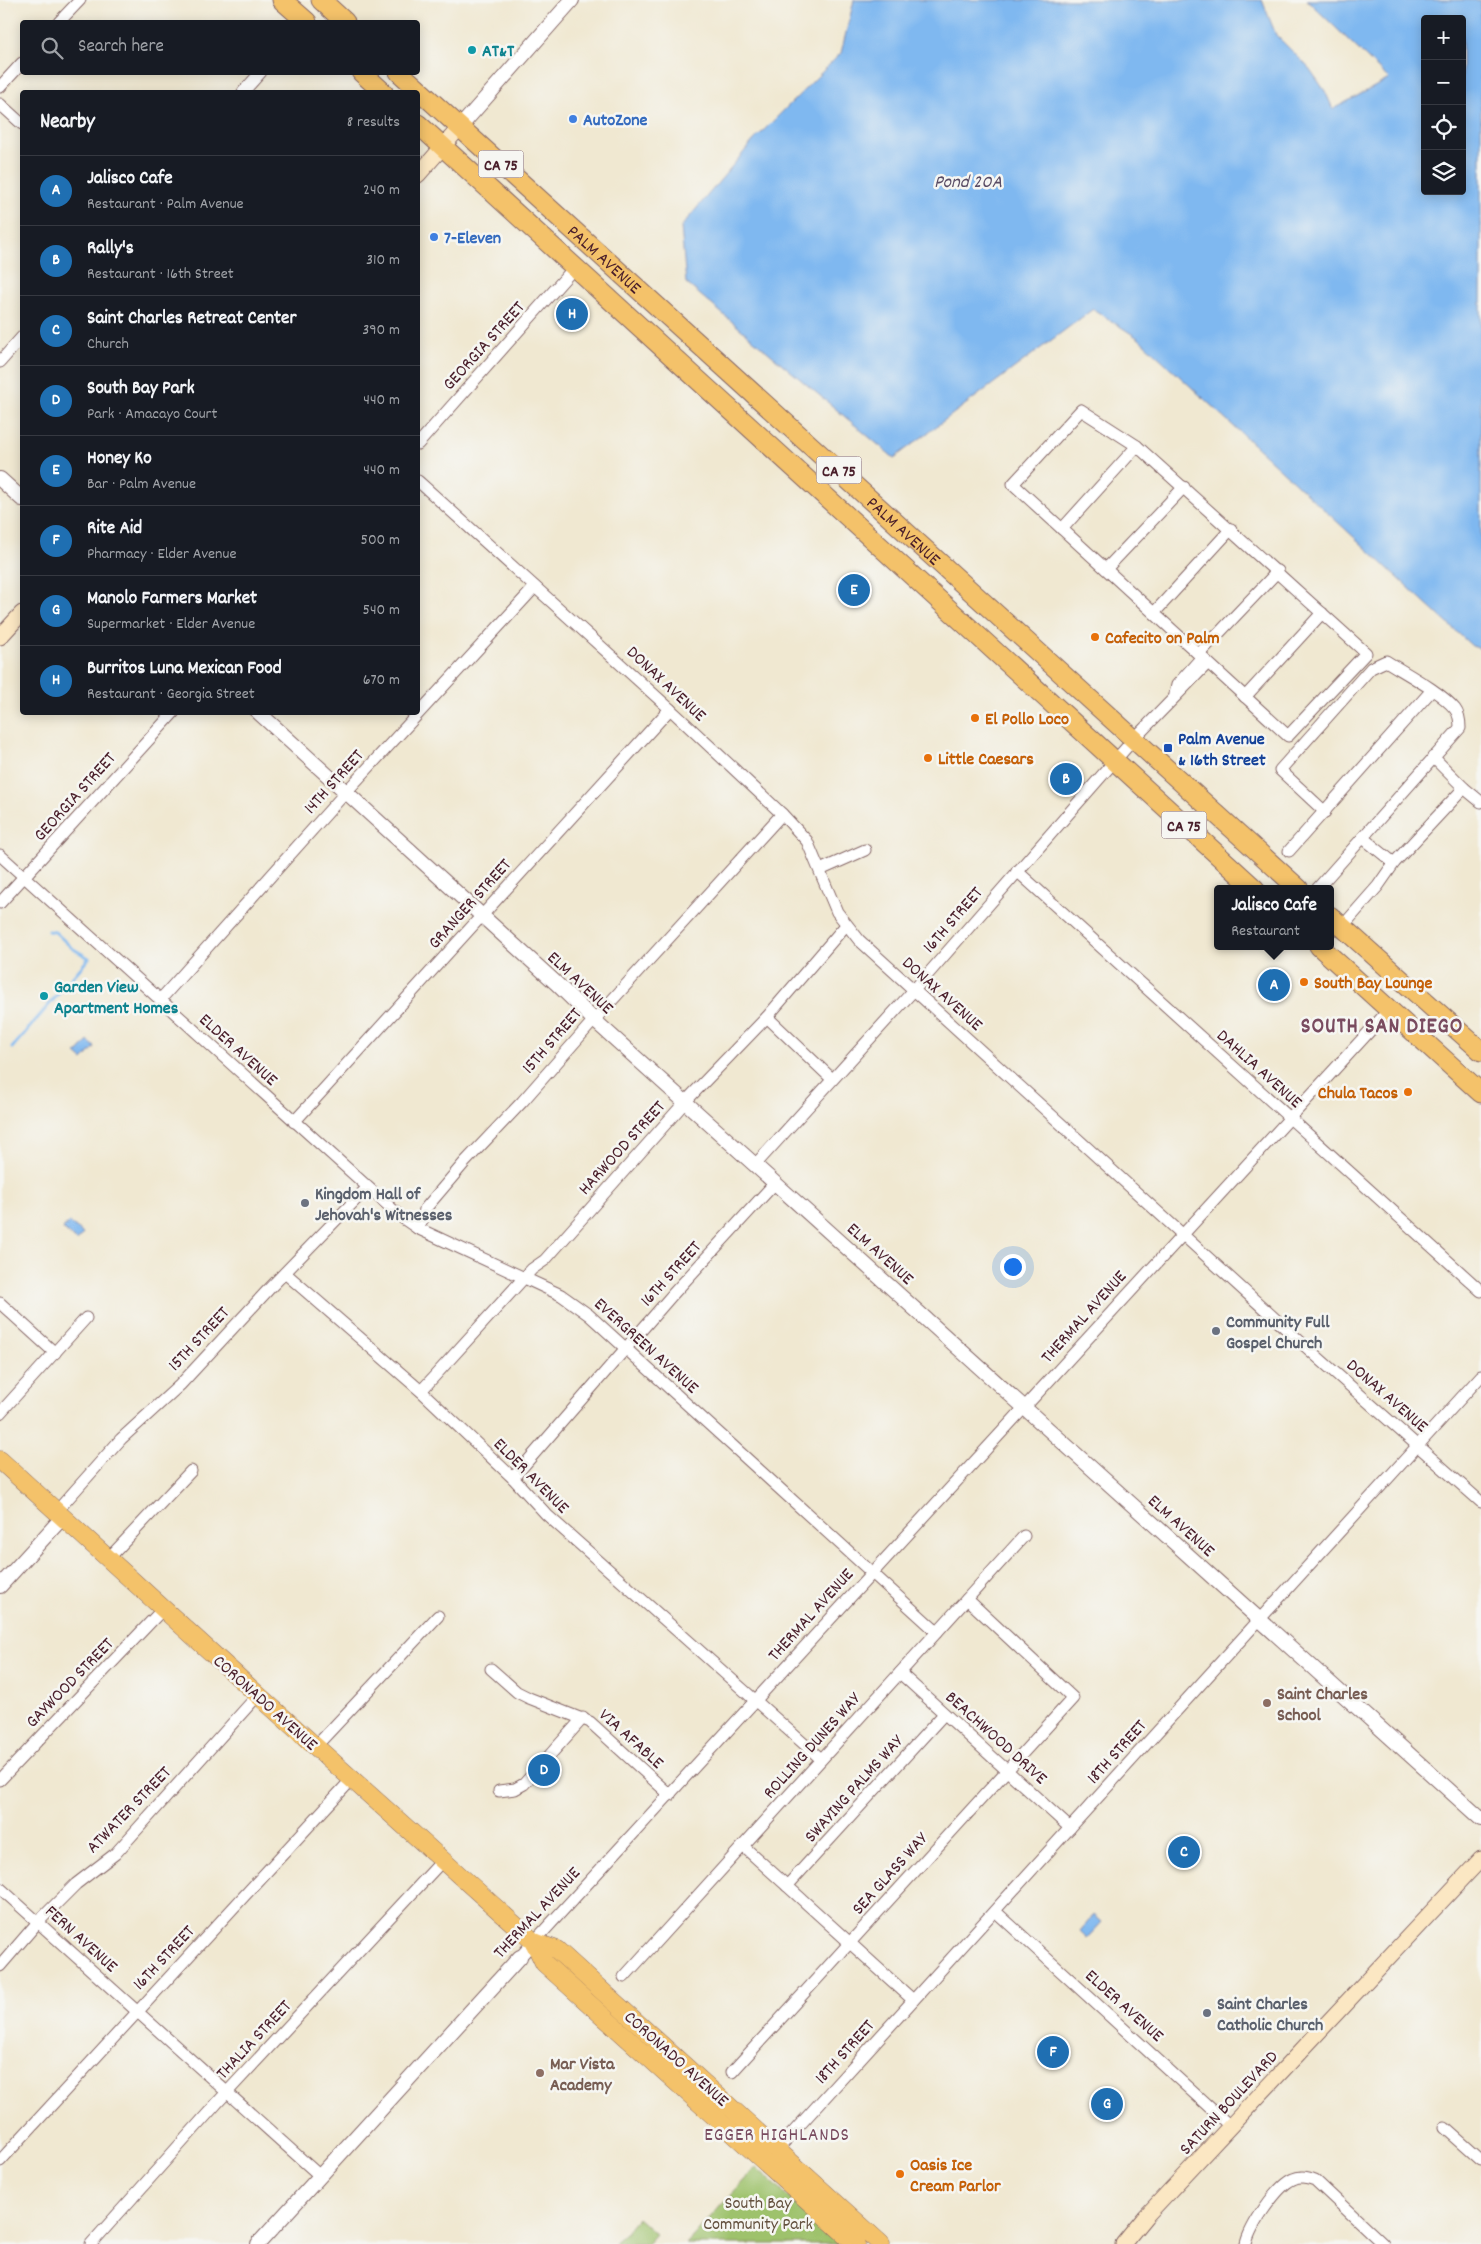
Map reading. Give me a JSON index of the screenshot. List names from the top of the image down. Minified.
{"streets":{"highway":["CA 75","PALM AVENUE"],"main road":["CORONADO AVENUE","SATURN BOULEVARD"],"street":["GEORGIA STREET","DONAX AVENUE","14TH STREET","GRANGER STREET","16TH STREET","ELM AVENUE","15TH STREET","ELDER AVENUE","DAHLIA AVENUE","HARWOOD STREET","THERMAL AVENUE","EVERGREEN AVENUE","GAYWOOD STREET","BEACHWOOD DRIVE","VIA AFABLE","ROLLING DUNES WAY","18TH STREET","SWAYING PALMS WAY","ATWATER STREET","SEA GLASS WAY","FERN AVENUE","THALIA STREET"]},"crossings":[["PALM AVENUE","GEORGIA STREET"],["PALM AVENUE","16TH STREET"],["GEORGIA STREET","ELDER AVENUE"],["DONAX AVENUE","14TH STREET"],["DONAX AVENUE","GRANGER STREET"],["DONAX AVENUE","16TH STREET"],["DONAX AVENUE","15TH STREET"],["DONAX AVENUE","HARWOOD STREET"],["DONAX AVENUE","THERMAL AVENUE"],["DONAX AVENUE","18TH STREET"],["14TH STREET","ELM AVENUE"],["14TH STREET","ELDER AVENUE"],["GRANGER STREET","ELM AVENUE"],["GRANGER STREET","ELDER AVENUE"],["16TH STREET","ELM AVENUE"],["16TH STREET","ELDER AVENUE"],["16TH STREET","DAHLIA AVENUE"],["16TH STREET","EVERGREEN AVENUE"],["16TH STREET","CORONADO AVENUE"],["16TH STREET","FERN AVENUE"],["ELM AVENUE","15TH STREET"],["ELM AVENUE","HARWOOD STREET"],["ELM AVENUE","THERMAL AVENUE"],["ELM AVENUE","18TH STREET"],["15TH STREET","ELDER AVENUE"],["15TH STREET","EVERGREEN AVENUE"],["15TH STREET","CORONADO AVENUE"],["ELDER AVENUE","HARWOOD STREET"],["ELDER AVENUE","THERMAL AVENUE"],["ELDER AVENUE","EVERGREEN AVENUE"],["ELDER AVENUE","ROLLING DUNES WAY"],["ELDER AVENUE","18TH STREET"],["ELDER AVENUE","SATURN BOULEVARD"],["DAHLIA AVENUE","THERMAL AVENUE"],["HARWOOD STREET","EVERGREEN AVENUE"],["THERMAL AVENUE","EVERGREEN AVENUE"],["THERMAL AVENUE","CORONADO AVENUE"],["THERMAL AVENUE","VIA AFABLE"],["THERMAL AVENUE","FERN AVENUE"],["EVERGREEN AVENUE","ROLLING DUNES WAY"],["GAYWOOD STREET","CORONADO AVENUE"],["CORONADO AVENUE","18TH STREET"],["CORONADO AVENUE","ATWATER STREET"],["CORONADO AVENUE","THALIA STREET"],["BEACHWOOD DRIVE","ROLLING DUNES WAY"],["BEACHWOOD DRIVE","18TH STREET"],["BEACHWOOD DRIVE","SWAYING PALMS WAY"],["BEACHWOOD DRIVE","SEA GLASS WAY"],["ROLLING DUNES WAY","SEA GLASS WAY"],["ATWATER STREET","FERN AVENUE"],["FERN AVENUE","THALIA STREET"]],"districts":["SOUTH SAN DIEGO","EGGER HIGHLANDS"],"water":["Pond 20A"],"parks":["South Bay Community Park"],"places":{"other":["AT&T","AutoZone","7-Eleven","Cafecito on Palm","El Pollo Loco","Little Caesars","South Bay Lounge","Garden View Apartment Homes","Chula Tacos","Kingdom Hall of Jehovah's Witnesses","Community Full Gospel Church","Saint Charles School","Saint Charles Catholic Church","Mar Vista Academy","Oasis Ice Cream Parlor"],"transit":["Palm Avenue & 16th Street"]},"page":{"map_buttons":["+","−"],"search":"Search here","heading":["Nearby","8 results"],"list":[{"mark":"A","name":"Jalisco Cafe","note":"Restaurant · Palm Avenue","value":"240 m"},{"mark":"B","name":"Rally's","note":"Restaurant · 16th Street","value":"310 m"},{"mark":"C","name":"Saint Charles Retreat Center","note":"Church","value":"390 m"},{"mark":"D","name":"South Bay Park","note":"Park · Amacayo Court","value":"440 m"},{"mark":"E","name":"Honey Ko","note":"Bar · Palm Avenue","value":"440 m"},{"mark":"F","name":"Rite Aid","note":"Pharmacy · Elder Avenue","value":"500 m"},{"mark":"G","name":"Manolo Farmers Market","note":"Supermarket · Elder Avenue","value":"540 m"},{"mark":"H","name":"Burritos Luna Mexican Food","note":"Restaurant · Georgia Street","value":"670 m"}],"pins":["H","E","B","A","D","C","F","G"],"popup":["Jalisco Cafe","Restaurant"]}}
